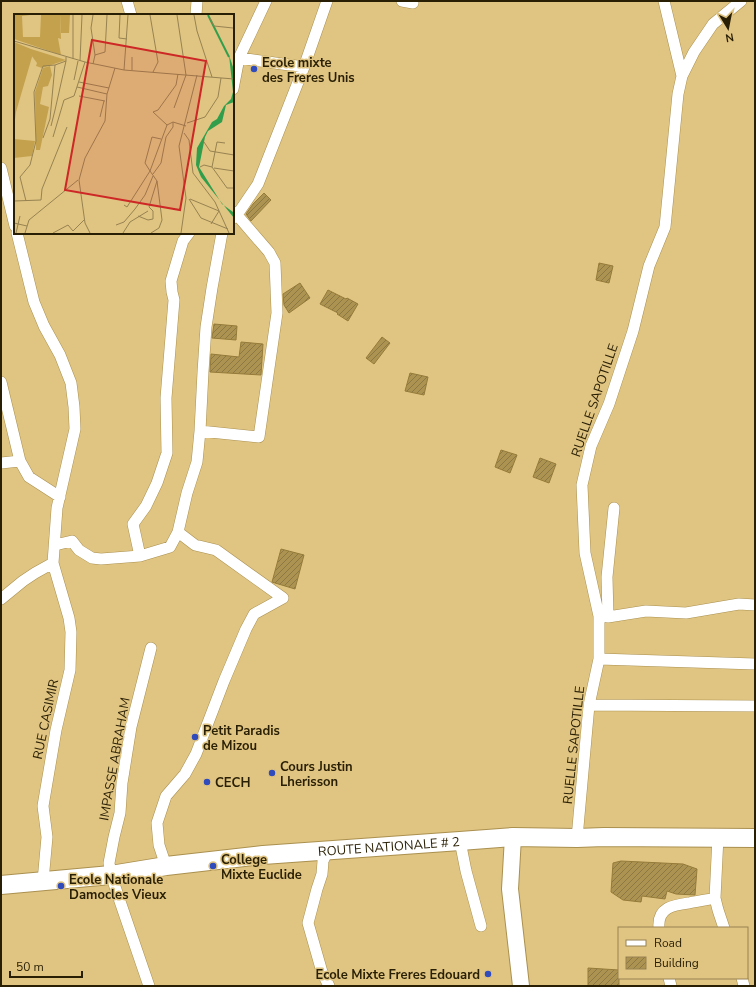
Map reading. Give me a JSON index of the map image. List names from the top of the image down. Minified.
{"streets":{"main road":["ROUTE NATIONALE # 2"],"street":["RUELLE SAPOTILLE","RUE CASIMIR","IMPASSE ABRAHAM"]},"crossings":[["RUELLE SAPOTILLE","ROUTE NATIONALE # 2"],["RUE CASIMIR","ROUTE NATIONALE # 2"],["IMPASSE ABRAHAM","ROUTE NATIONALE # 2"]],"places":["Ecole mixte des Freres Unis","Petit Paradis de Mizou","Cours Justin Lherisson","CECH","College Mixte Euclide","Ecole Nationale Damocles Vieux","Ecole Mixte Freres Edouard"],"legend":["Road","Building"],"scale_bar":"50 m","north":"bottom"}
